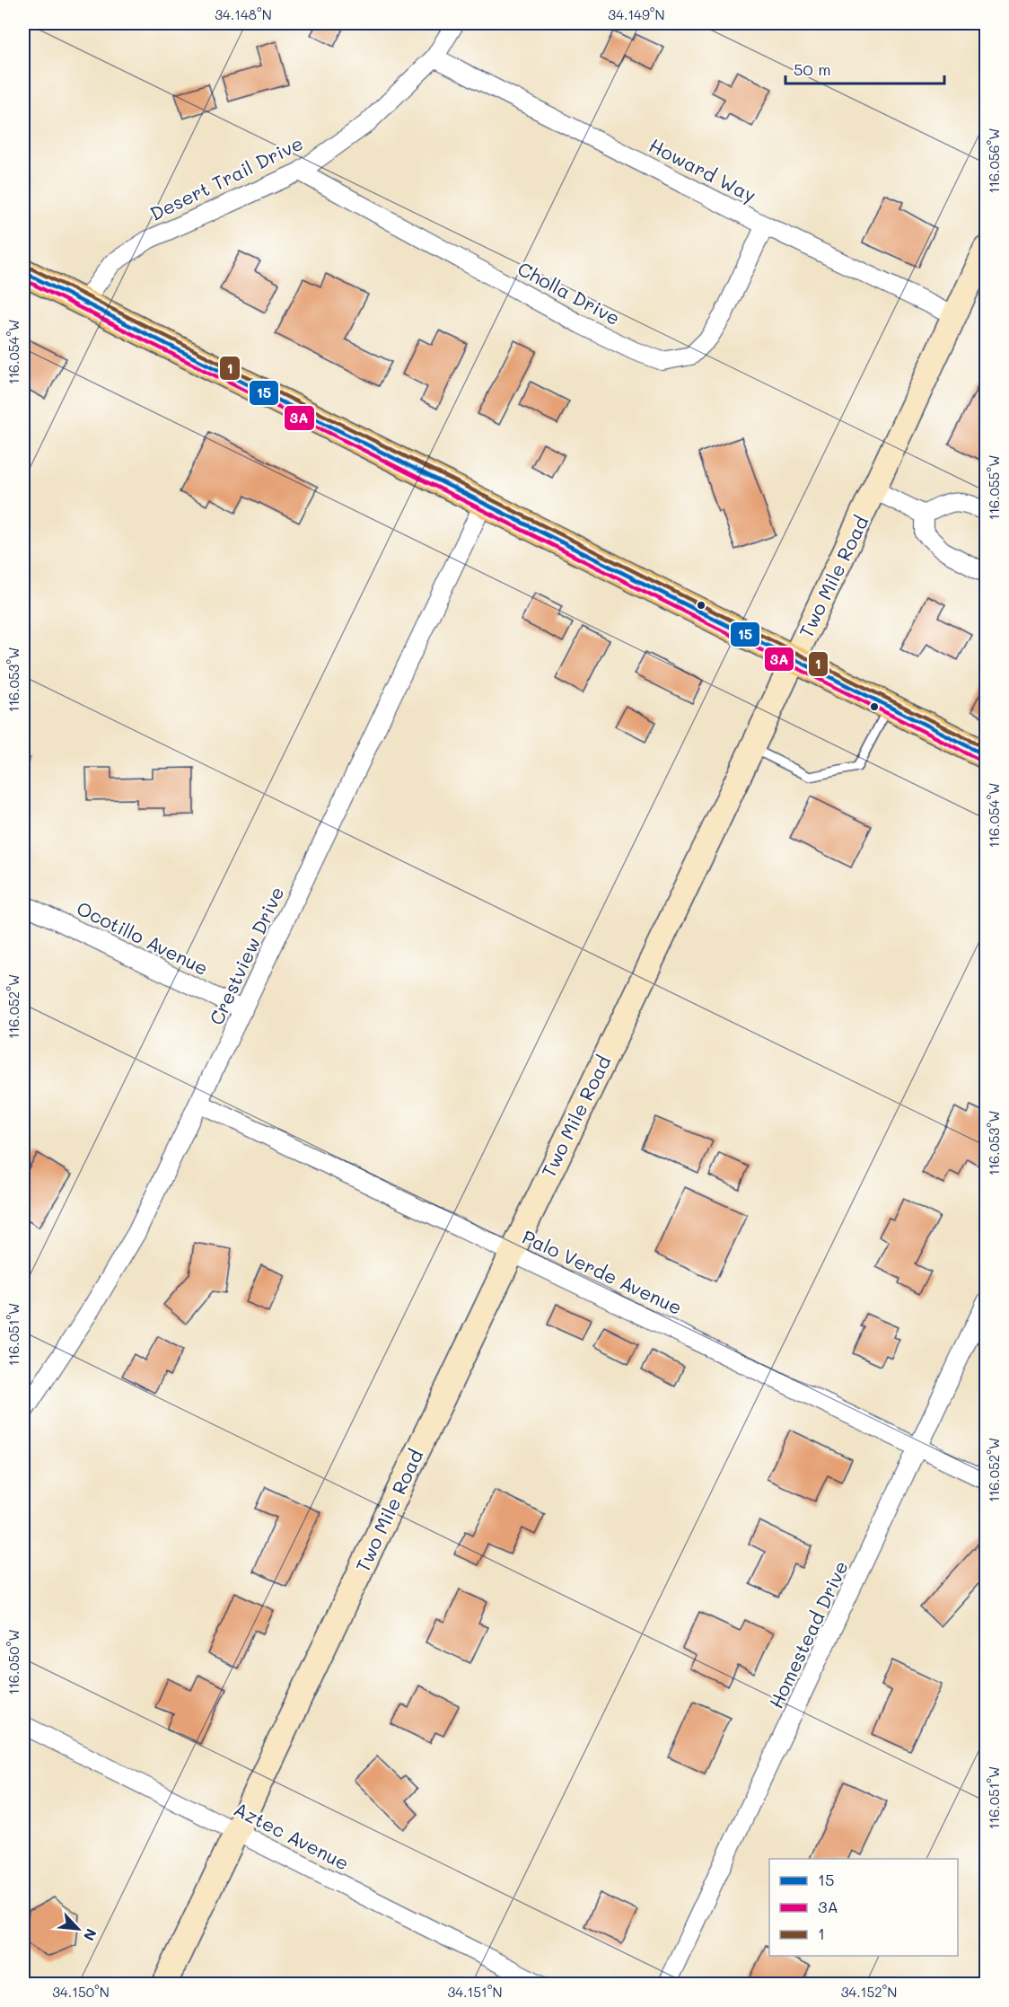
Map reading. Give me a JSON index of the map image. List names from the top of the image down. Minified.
{"streets":{"street":["Howard Way","Desert Trail Drive","Cholla Drive","Two Mile Road","Ocotillo Avenue","Crestview Drive","Palo Verde Avenue","Homestead Drive","Aztec Avenue"]},"crossings":[["Howard Way","Desert Trail Drive"],["Howard Way","Cholla Drive"],["Howard Way","Two Mile Road"],["Desert Trail Drive","Cholla Drive"],["Two Mile Road","Palo Verde Avenue"],["Two Mile Road","Aztec Avenue"],["Ocotillo Avenue","Crestview Drive"],["Crestview Drive","Palo Verde Avenue"],["Palo Verde Avenue","Homestead Drive"]],"lines":["transit line 1","transit line 15","transit line 3A"],"legend":["15","3A","1"],"scale_bar":"50 m","north":"bottom right","coordinates":["34.148°N","34.149°N","116.056°W","116.054°W","116.055°W","116.053°W","116.052°W","116.051°W","116.050°W","34.150°N","34.151°N","34.152°N"]}
